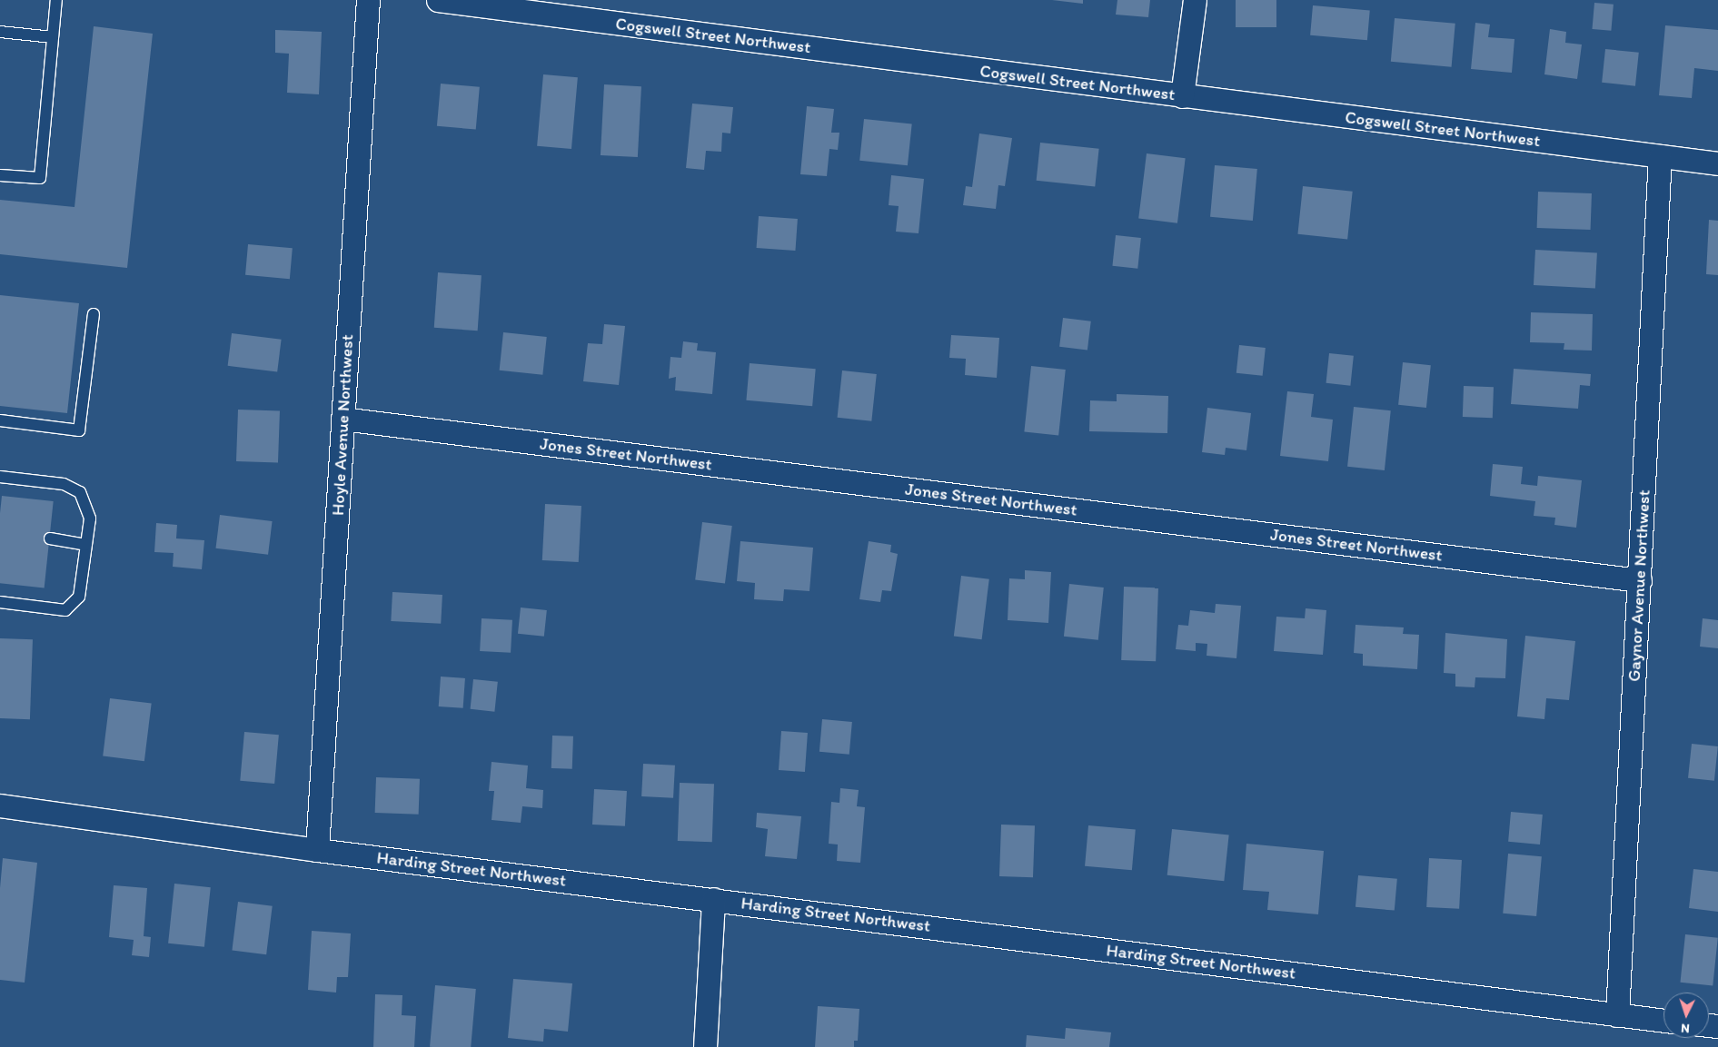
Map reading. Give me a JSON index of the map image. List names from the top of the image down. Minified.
{"streets":{"street":["Cogswell Street Northwest","Hoyle Avenue Northwest","Jones Street Northwest","Gaynor Avenue Northwest","Harding Street Northwest"]},"crossings":[["Cogswell Street Northwest","Gaynor Avenue Northwest"],["Hoyle Avenue Northwest","Jones Street Northwest"],["Hoyle Avenue Northwest","Harding Street Northwest"],["Jones Street Northwest","Gaynor Avenue Northwest"],["Gaynor Avenue Northwest","Harding Street Northwest"]],"north":"bottom"}
